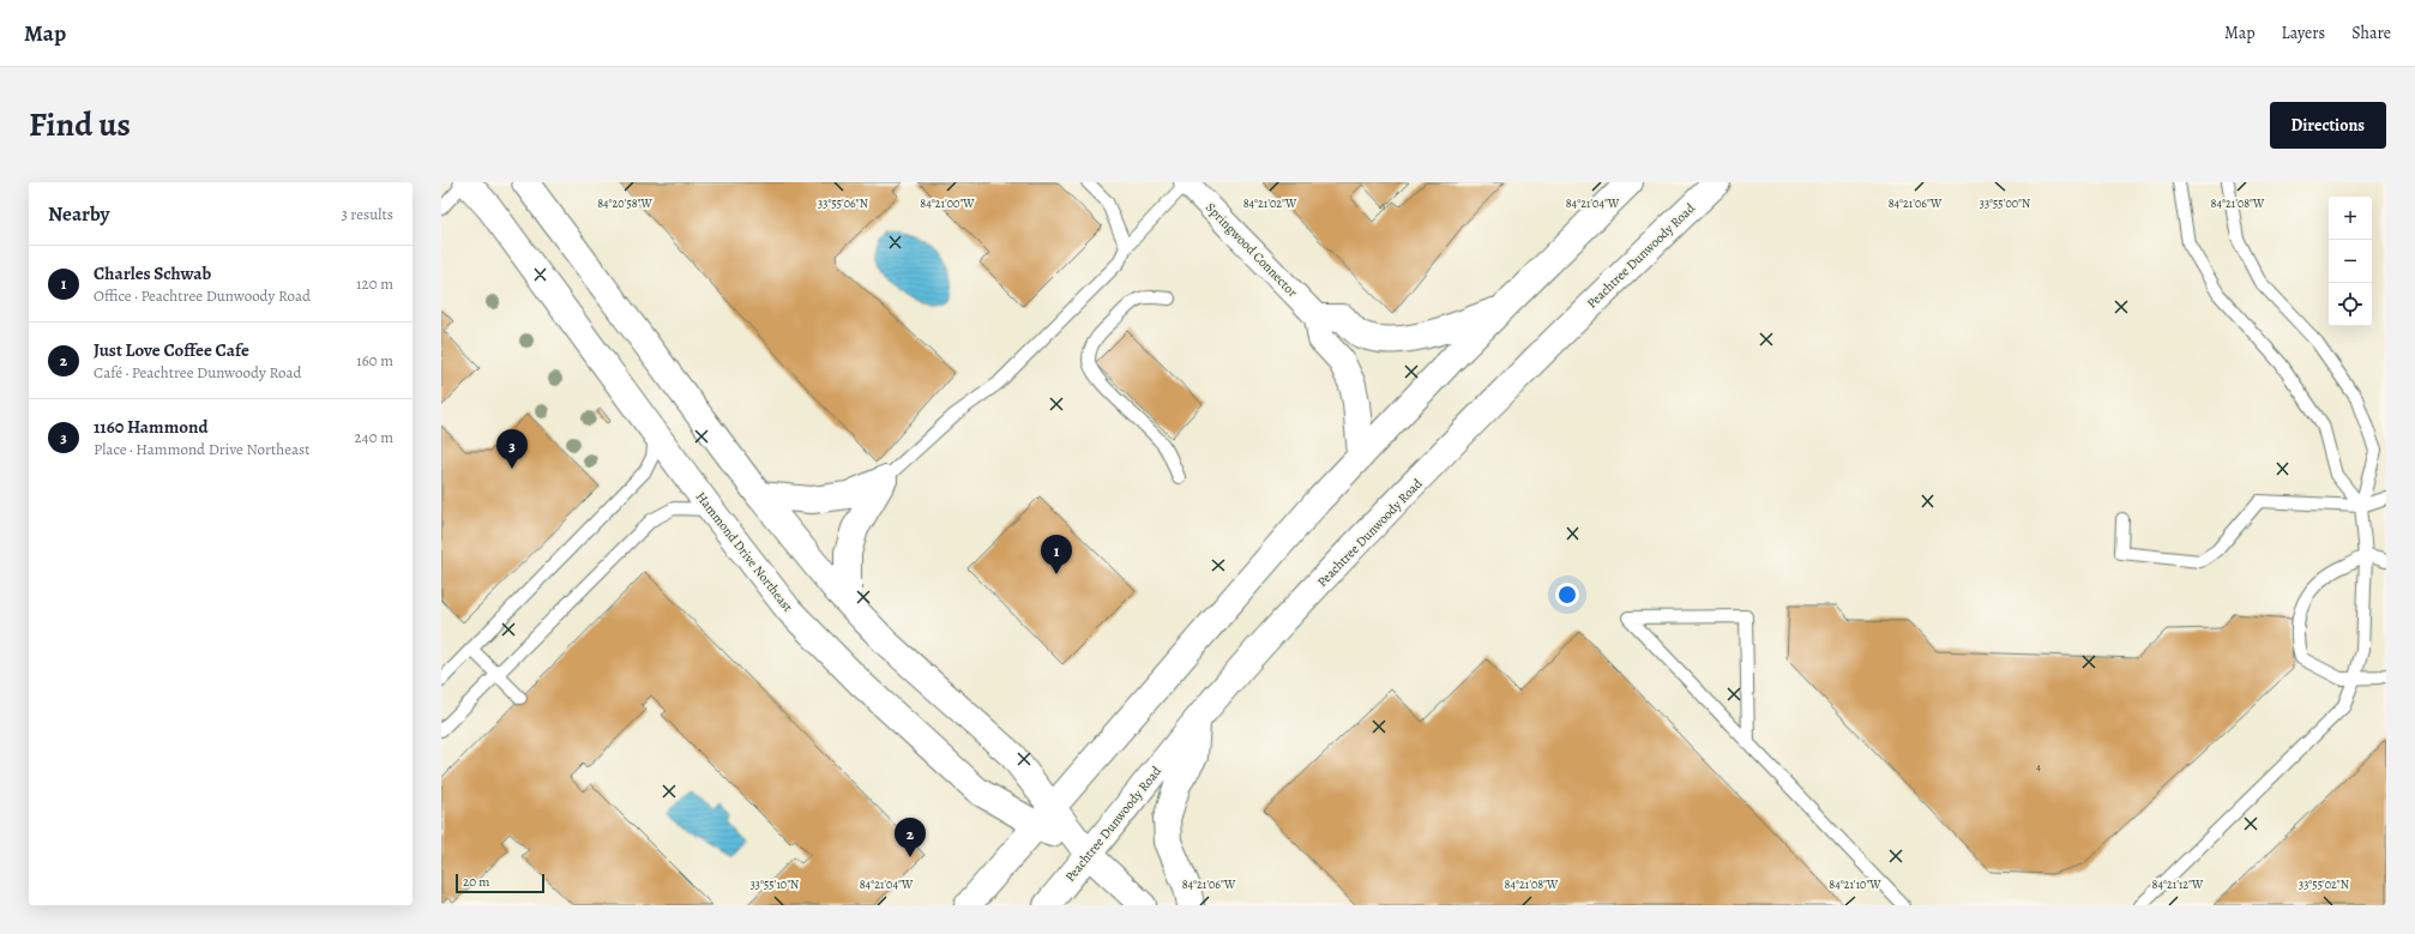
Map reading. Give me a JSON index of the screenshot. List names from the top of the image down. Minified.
{"streets":{"main road":["Peachtree Dunwoody Road","Hammond Drive Northeast"],"street":["Springwood Connector"]},"crossings":[["Peachtree Dunwoody Road","Hammond Drive Northeast"]],"house_numbers":["4"],"scale_bar":"20 m","page":{"header":"Map","nav":["Map","Layers","Share"],"title":"Find us","buttons":"Directions","heading":["Nearby","3 results"],"map_buttons":["+","−"],"list":[{"mark":"1","name":"Charles Schwab","note":"Office · Peachtree Dunwoody Road","value":"120 m"},{"mark":"2","name":"Just Love Coffee Cafe","note":"Café · Peachtree Dunwoody Road","value":"160 m"},{"mark":"3","name":"1160 Hammond","note":"Place · Hammond Drive Northeast","value":"240 m"}],"pins":["3","1","2"],"scale":"20 m"},"coordinates":["84°20'58\"W","33°55'06\"N","84°21'00\"W","84°21'02\"W","84°21'04\"W","33°55'00\"N","84°21'08\"W","84°21'06\"W","84°21'10\"W","84°21'12\"W","33°55'10\"N","33°55'02\"N"]}
